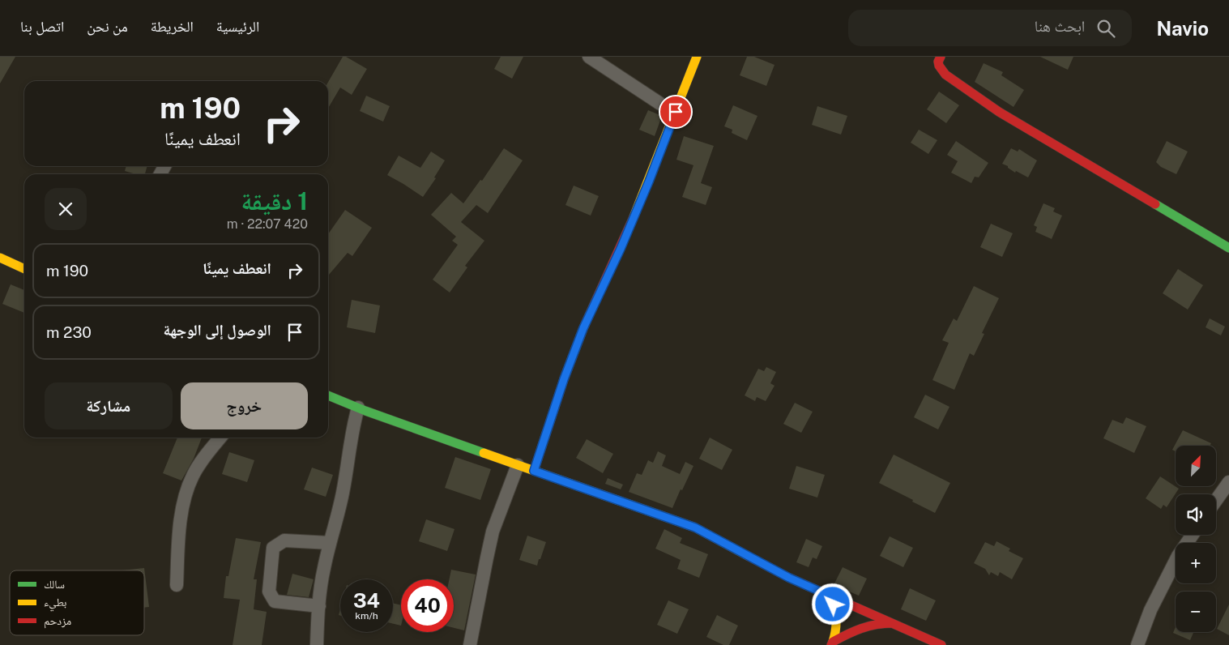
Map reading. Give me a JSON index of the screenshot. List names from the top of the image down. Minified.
{"legend":["سالك","بطيء","مزدحم"],"north":"top right","page":{"header":"Navio","search":"ابحث هنا","nav":["الرئيسية","الخريطة","من نحن","اتصل بنا"],"turn":["190 m","انعطف يمينًا"],"heading":["1 دقيقة","420 m · 22:07"],"list":[{"name":"انعطف يمينًا","value":"190 m"},{"name":"الوصول إلى الوجهة","value":"230 m"}],"buttons":["خروج","مشاركة"],"map_buttons":["+","−"],"speed":"34 km/h","limit":"40"}}
